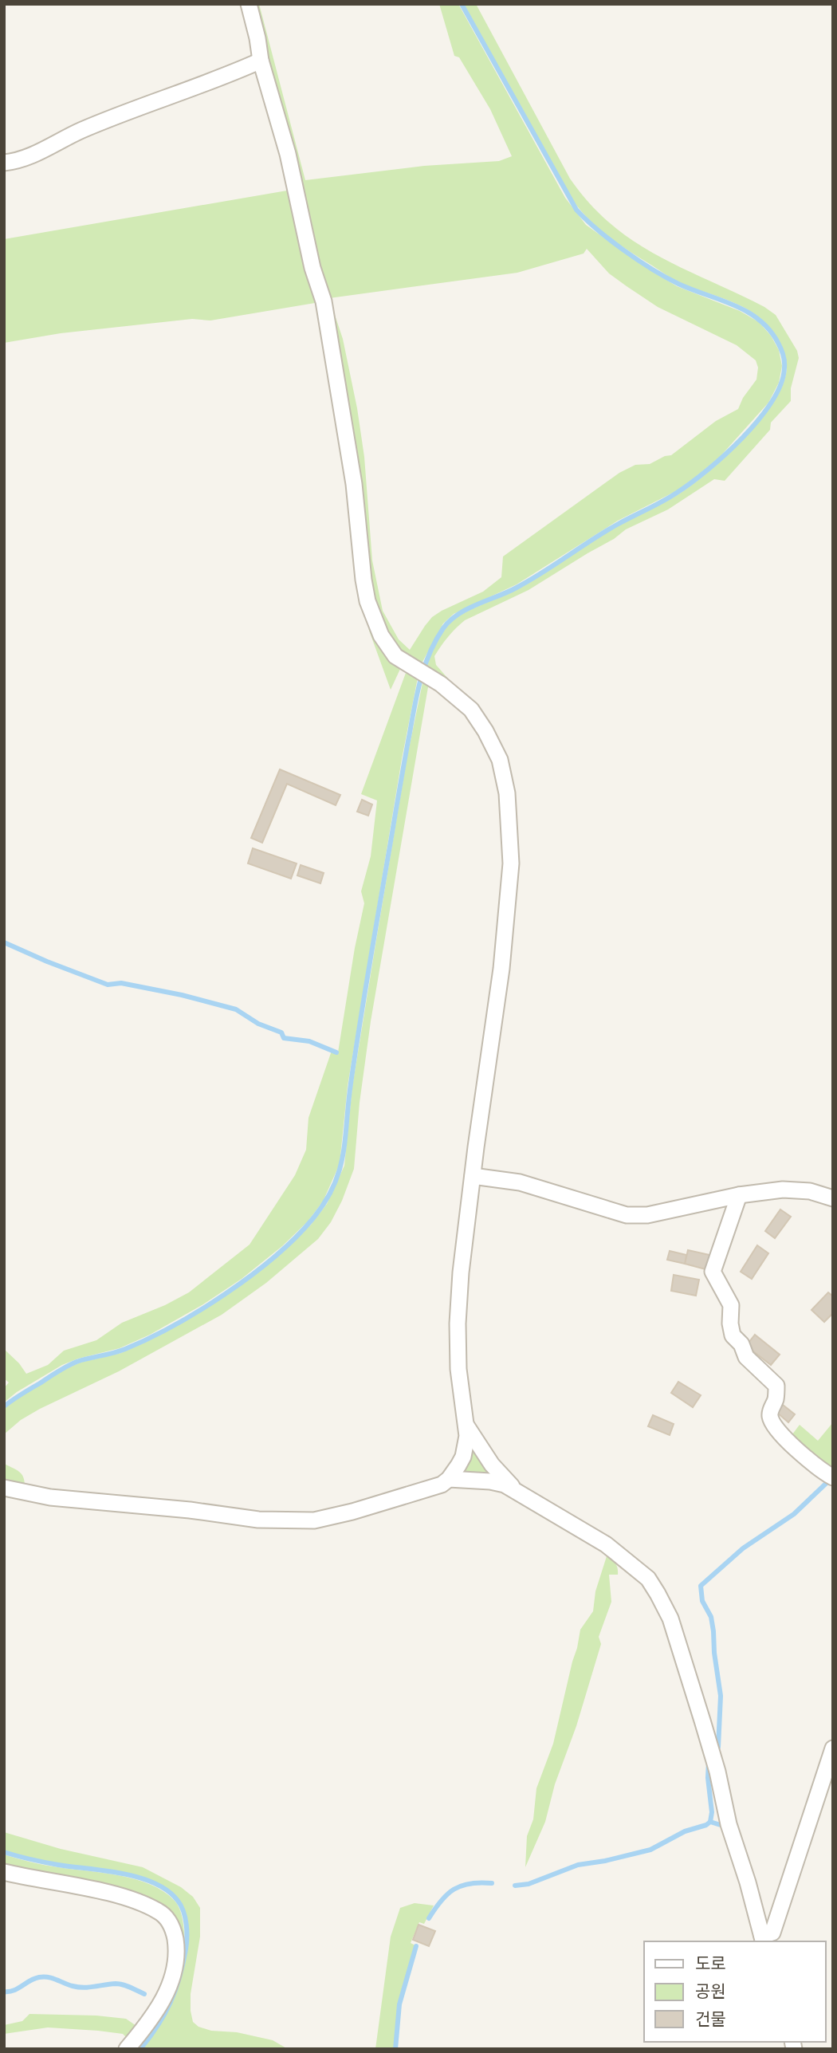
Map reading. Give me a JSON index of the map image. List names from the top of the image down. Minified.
{"legend":["도로","공원","건물"]}
